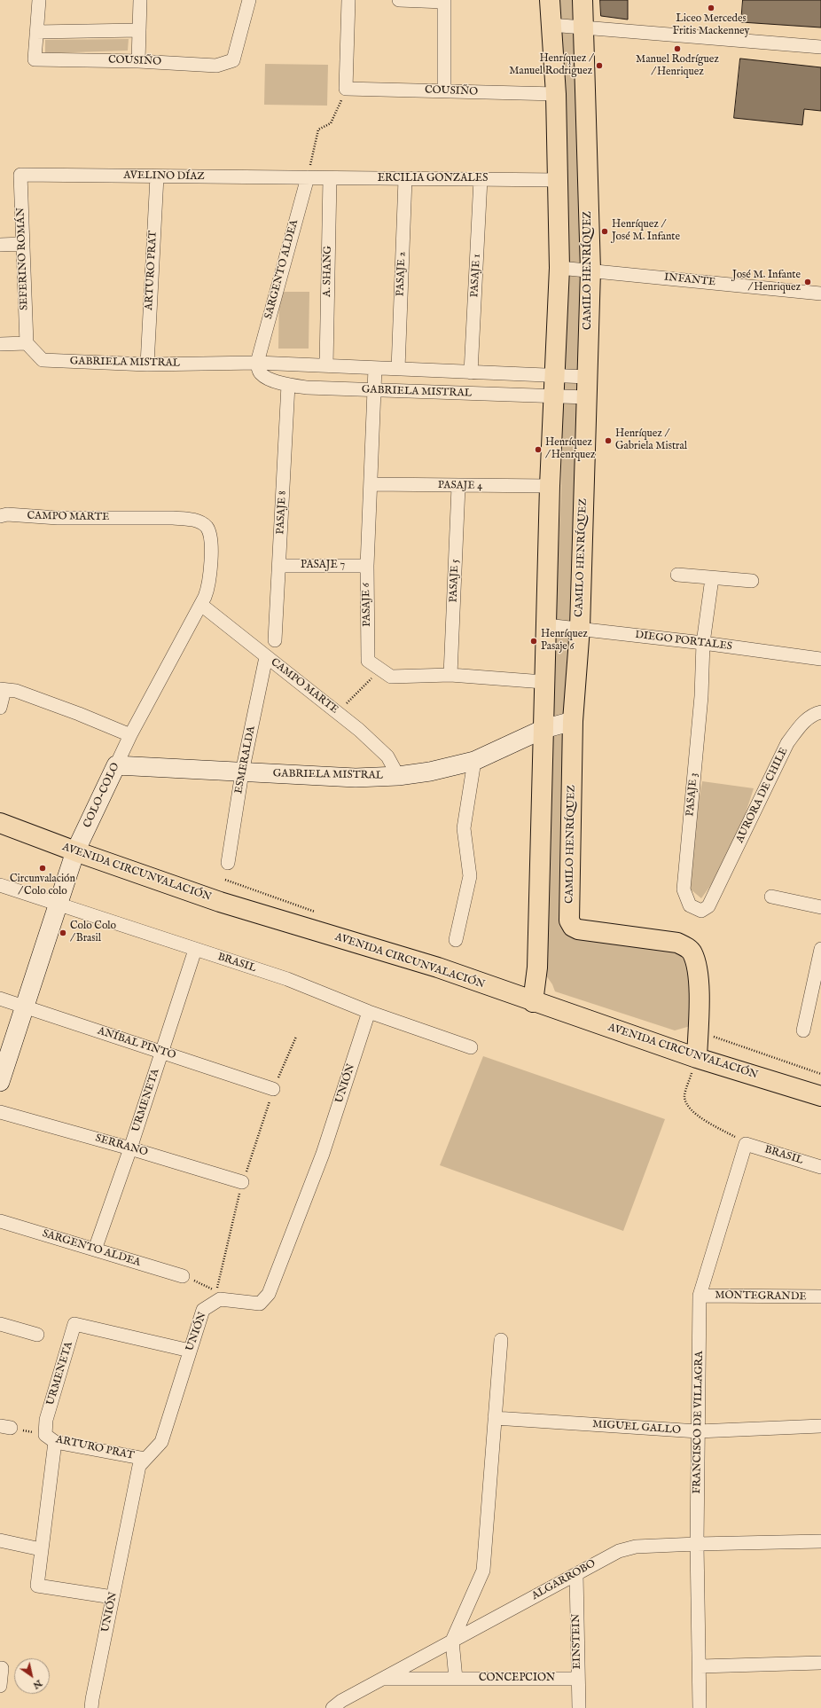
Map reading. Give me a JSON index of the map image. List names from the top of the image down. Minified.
{"streets":{"main road":["CAMILO HENRÍQUEZ","AVENIDA CIRCUNVALACIÓN"],"street":["COUSIÑO","AVELINO DÍAZ","ERCILIA GONZALES","SEFERINO ROMÁN","SARGENTO ALDEA","ARTURO PRAT","A. SHANG","PASAJE 2","PASAJE 1","INFANTE","GABRIELA MISTRAL","PASAJE 4","PASAJE 8","CAMPO MARTE","PASAJE 7","PASAJE 5","PASAJE 6","DIEGO PORTALES","ESMERALDA","PASAJE 3","COLO-COLO","AURORA DE CHILE","BRASIL","ANÍBAL PINTO","UNIÓN","URMENETA","SERRANO","MONTEGRANDE","FRANCISCO DE VILLAGRA","MIGUEL GALLO","ALGARROBO","EINSTEIN","CONCEPCION"]},"crossings":[["AVELINO DÍAZ","ERCILIA GONZALES"],["AVELINO DÍAZ","SEFERINO ROMÁN"],["AVELINO DÍAZ","SARGENTO ALDEA"],["AVELINO DÍAZ","ARTURO PRAT"],["ERCILIA GONZALES","SARGENTO ALDEA"],["ERCILIA GONZALES","A. SHANG"],["ERCILIA GONZALES","PASAJE 2"],["ERCILIA GONZALES","PASAJE 1"],["SEFERINO ROMÁN","GABRIELA MISTRAL"],["SARGENTO ALDEA","GABRIELA MISTRAL"],["SARGENTO ALDEA","URMENETA"],["ARTURO PRAT","GABRIELA MISTRAL"],["ARTURO PRAT","UNIÓN"],["ARTURO PRAT","URMENETA"],["CAMILO HENRÍQUEZ","INFANTE"],["CAMILO HENRÍQUEZ","GABRIELA MISTRAL"],["CAMILO HENRÍQUEZ","DIEGO PORTALES"],["CAMILO HENRÍQUEZ","AVENIDA CIRCUNVALACIÓN"],["A. SHANG","GABRIELA MISTRAL"],["PASAJE 2","GABRIELA MISTRAL"],["PASAJE 1","GABRIELA MISTRAL"],["GABRIELA MISTRAL","PASAJE 8"],["GABRIELA MISTRAL","CAMPO MARTE"],["GABRIELA MISTRAL","PASAJE 6"],["GABRIELA MISTRAL","ESMERALDA"],["GABRIELA MISTRAL","COLO-COLO"],["PASAJE 4","PASAJE 5"],["PASAJE 4","PASAJE 6"],["PASAJE 8","PASAJE 7"],["CAMPO MARTE","ESMERALDA"],["CAMPO MARTE","COLO-COLO"],["PASAJE 7","PASAJE 6"],["PASAJE 5","PASAJE 6"],["DIEGO PORTALES","PASAJE 3"],["PASAJE 3","AURORA DE CHILE"],["COLO-COLO","AVENIDA CIRCUNVALACIÓN"],["COLO-COLO","BRASIL"],["COLO-COLO","ANÍBAL PINTO"],["BRASIL","UNIÓN"],["BRASIL","URMENETA"],["BRASIL","FRANCISCO DE VILLAGRA"],["ANÍBAL PINTO","URMENETA"],["UNIÓN","URMENETA"],["URMENETA","SERRANO"],["MONTEGRANDE","FRANCISCO DE VILLAGRA"],["FRANCISCO DE VILLAGRA","MIGUEL GALLO"],["FRANCISCO DE VILLAGRA","ALGARROBO"],["ALGARROBO","EINSTEIN"],["ALGARROBO","CONCEPCION"],["EINSTEIN","CONCEPCION"]],"places":["Liceo Mercedes Fritis Mackenney","Manuel Rodríguez / Henriquez","Henríquez / Manuel Rodriguez","Henríquez / José M. Infante","José M. Infante / Henriquez","Henríquez / Gabriela Mistral","Henríquez / Henrquez","Henríquez Pasaje 6","Circunvalación / Colo colo","Colo Colo / Brasil"],"north":"bottom right"}
